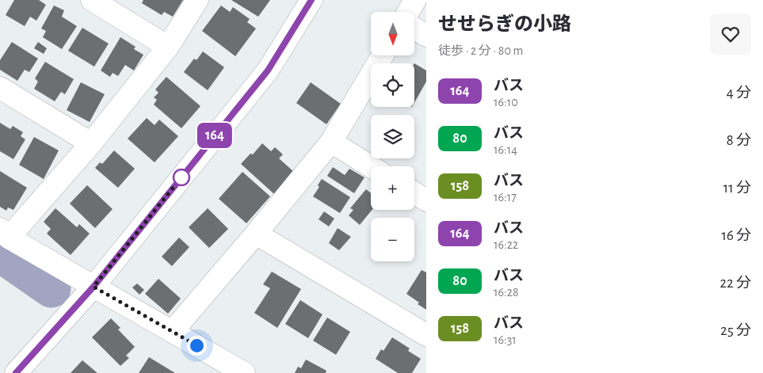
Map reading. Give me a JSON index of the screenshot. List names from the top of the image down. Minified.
{"lines":["bus line 164"],"north":"bottom","page":{"on_map":"164","heading":["せせらぎの小路","徒歩 · 2 分 · 80 m"],"map_buttons":["+","−"],"list":[{"mark":"164","name":"バス","note":"16:10","value":"4 分"},{"mark":"80","name":"バス","note":"16:14","value":"8 分"},{"mark":"158","name":"バス","note":"16:17","value":"11 分"},{"mark":"164","name":"バス","note":"16:22","value":"16 分"},{"mark":"80","name":"バス","note":"16:28","value":"22 分"},{"mark":"158","name":"バス","note":"16:31","value":"25 分"}]}}
